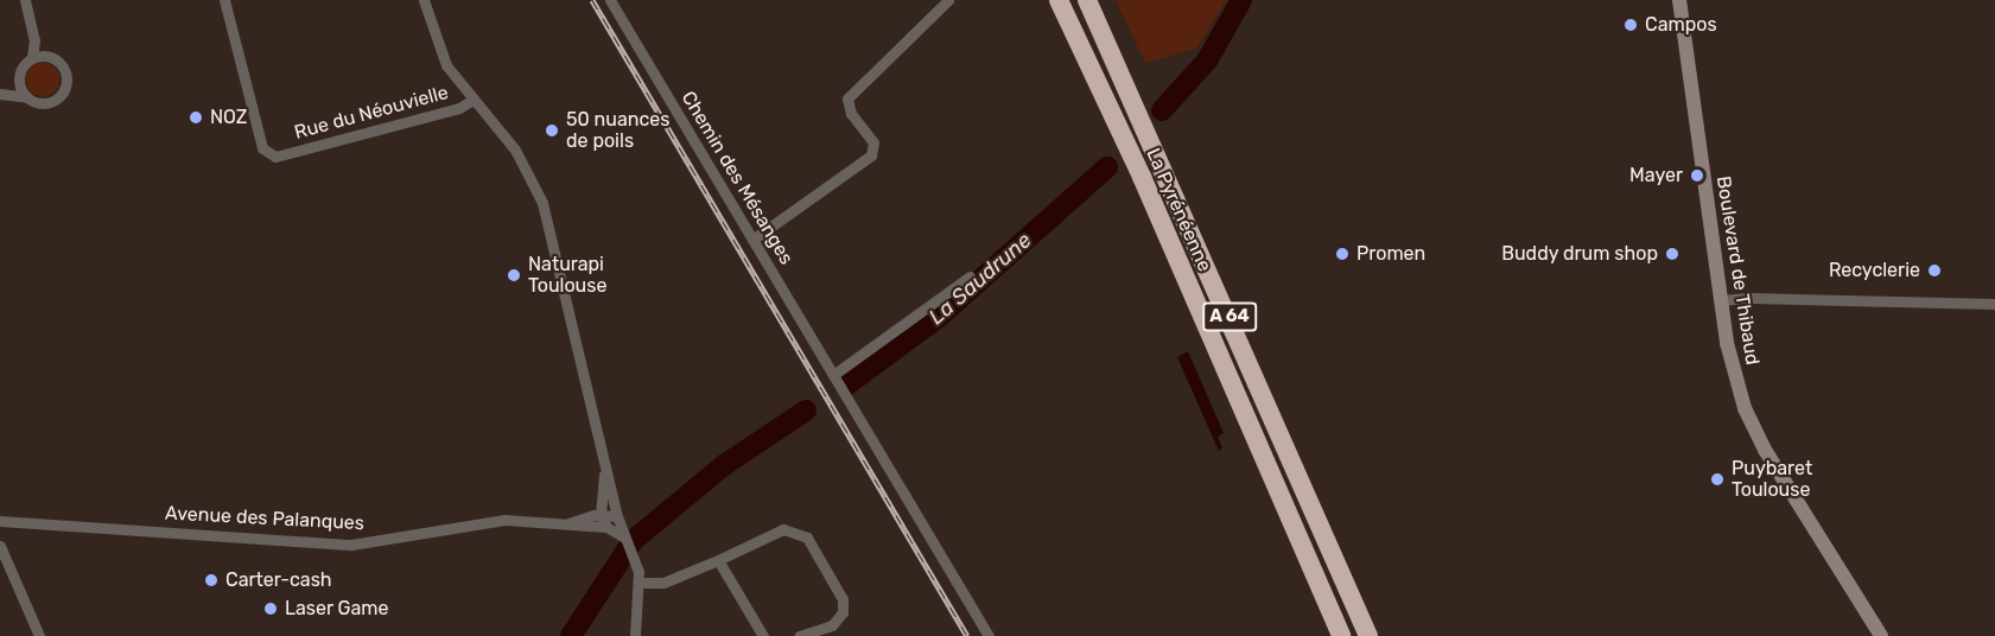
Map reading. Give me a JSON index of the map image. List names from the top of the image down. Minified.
{"streets":{"highway":["La Pyrénéenne","A 64"],"street":["Rue du Néouvielle","Chemin des Mésanges","Boulevard de Thibaud","Avenue des Palanques"]},"water":["La Saudrune"],"places":["Campos","NOZ","50 nuances de poils","Mayer","Promen","Buddy drum shop","Recyclerie","Naturapi Toulouse","Puybaret Toulouse","Carter-cash","Laser Game"]}
